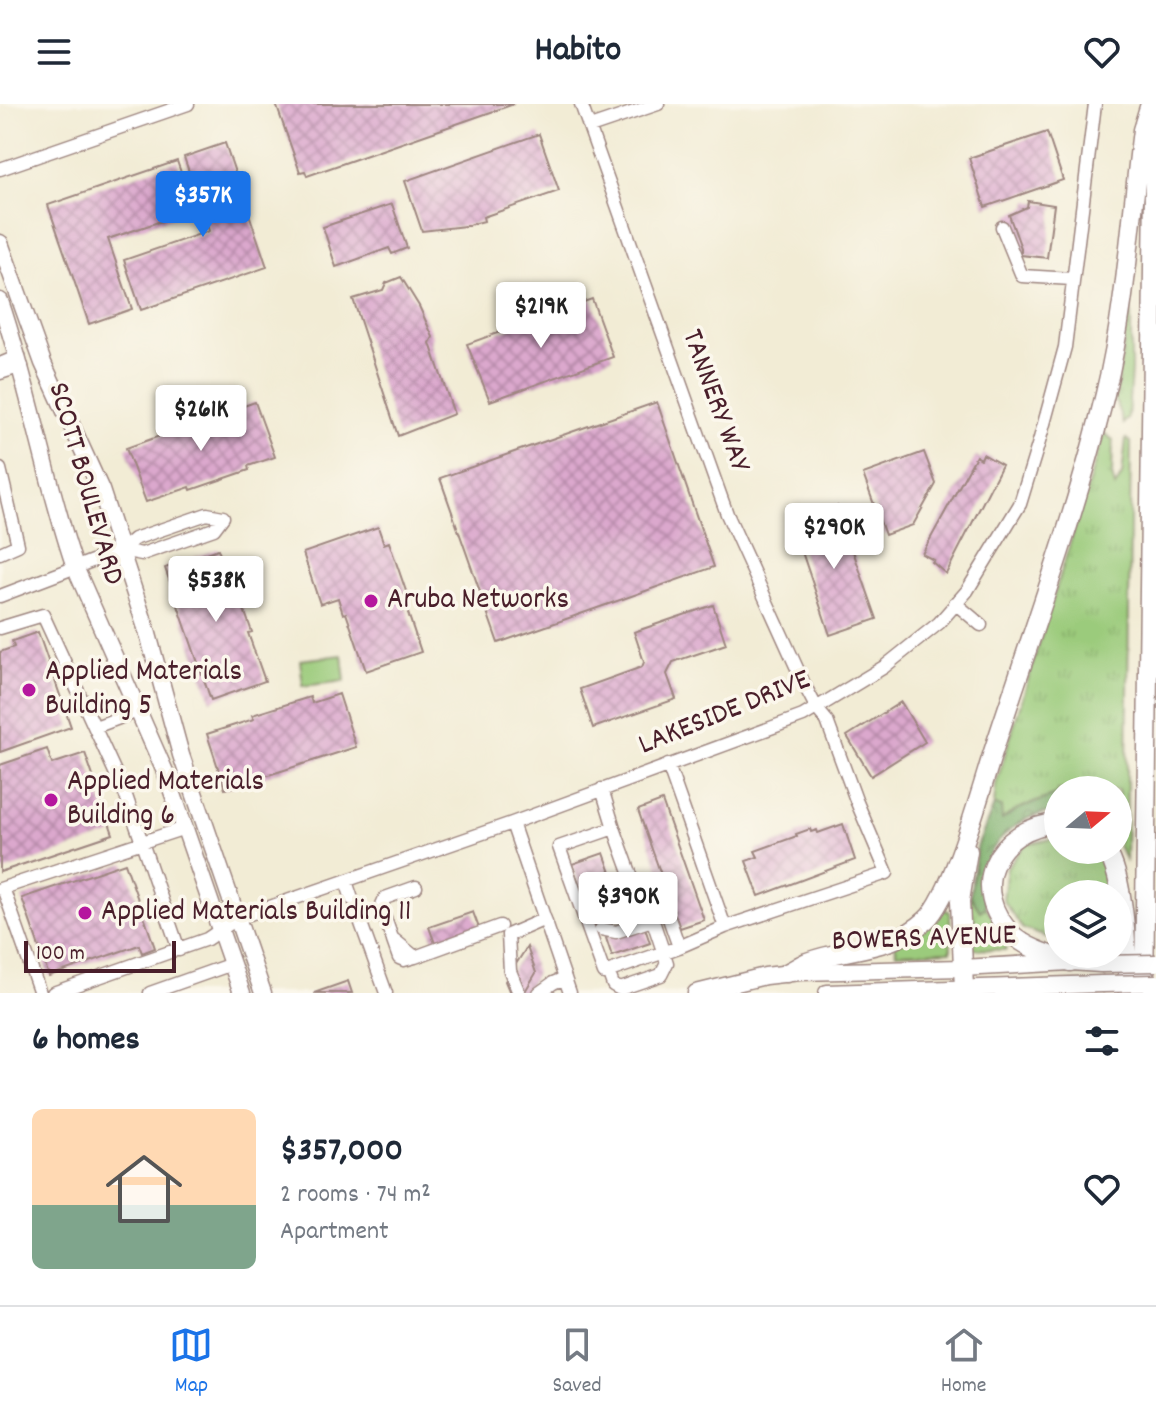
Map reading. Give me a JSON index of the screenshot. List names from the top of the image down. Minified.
{"streets":{"main road":["SCOTT BOULEVARD","BOWERS AVENUE"],"street":["TANNERY WAY","LAKESIDE DRIVE"]},"crossings":[["TANNERY WAY","LAKESIDE DRIVE"],["SCOTT BOULEVARD","LAKESIDE DRIVE"]],"places":["Aruba Networks","Applied Materials Building 5","Applied Materials Building 6","Applied Materials Building 11"],"scale_bar":"100 m","north":"right","page":{"header":"Habito","price":["$357K","$219K","$261K","$290K","$538K","$390K"],"scale":"100 m","heading":"6 homes","list":[{"name":"$357,000","note":"2 rooms · 74 m² · Apartment"}],"tabs":["Map","Saved","Home"]}}
